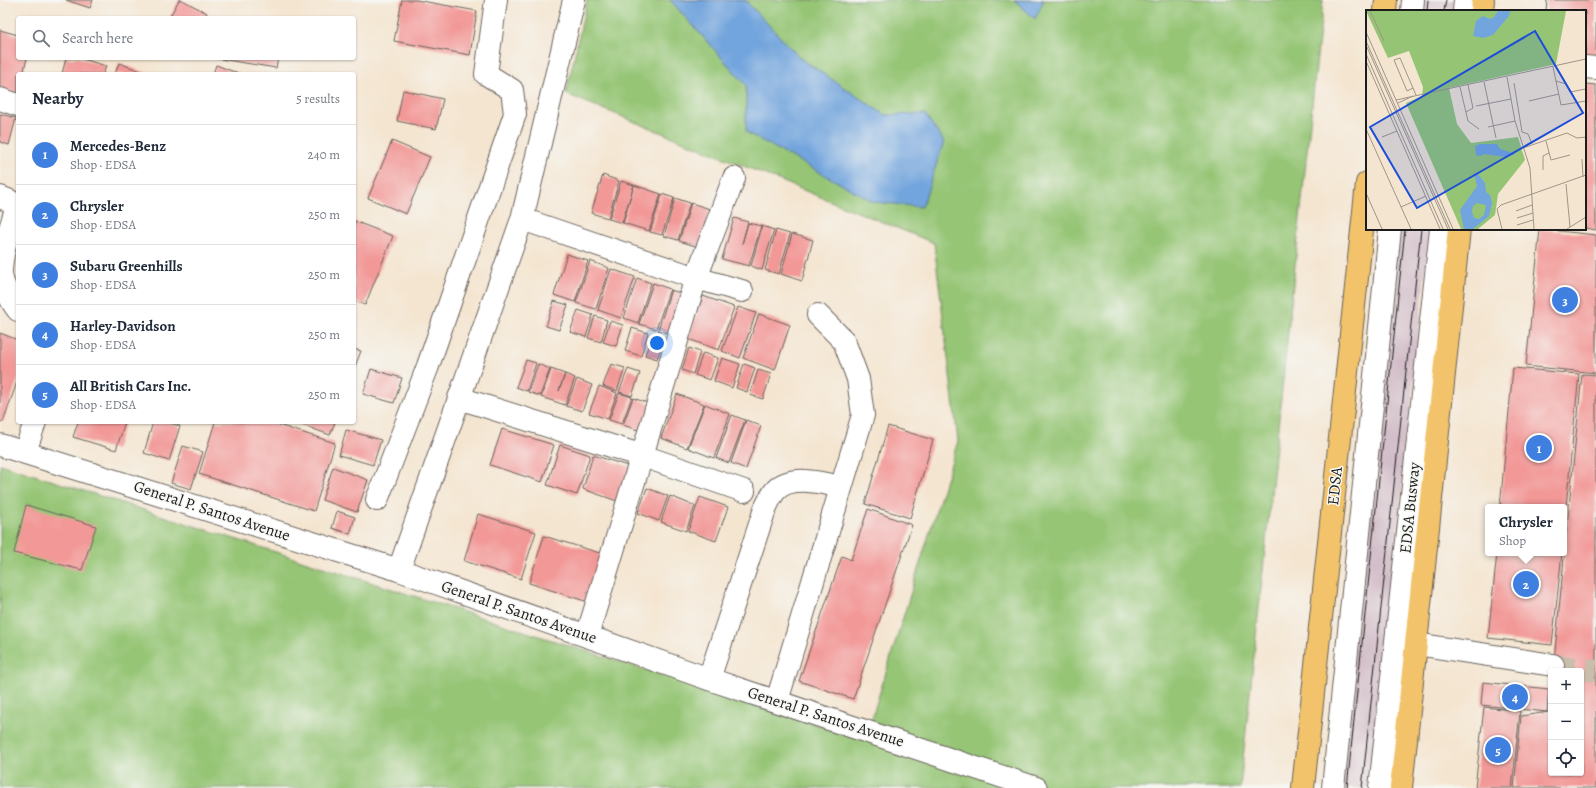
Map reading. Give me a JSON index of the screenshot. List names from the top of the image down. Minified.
{"streets":{"highway":["EDSA"],"street":["EDSA Busway","General P. Santos Avenue"]},"page":{"search":"Search here","heading":["Nearby","5 results"],"list":[{"mark":"1","name":"Mercedes-Benz","note":"Shop · EDSA","value":"240 m"},{"mark":"2","name":"Chrysler","note":"Shop · EDSA","value":"250 m"},{"mark":"3","name":"Subaru Greenhills","note":"Shop · EDSA","value":"250 m"},{"mark":"4","name":"Harley-Davidson","note":"Shop · EDSA","value":"250 m"},{"mark":"5","name":"All British Cars Inc.","note":"Shop · EDSA","value":"250 m"}],"pins":["3","1","2","4","5"],"popup":["Chrysler","Shop"],"map_buttons":["+","−"]}}
